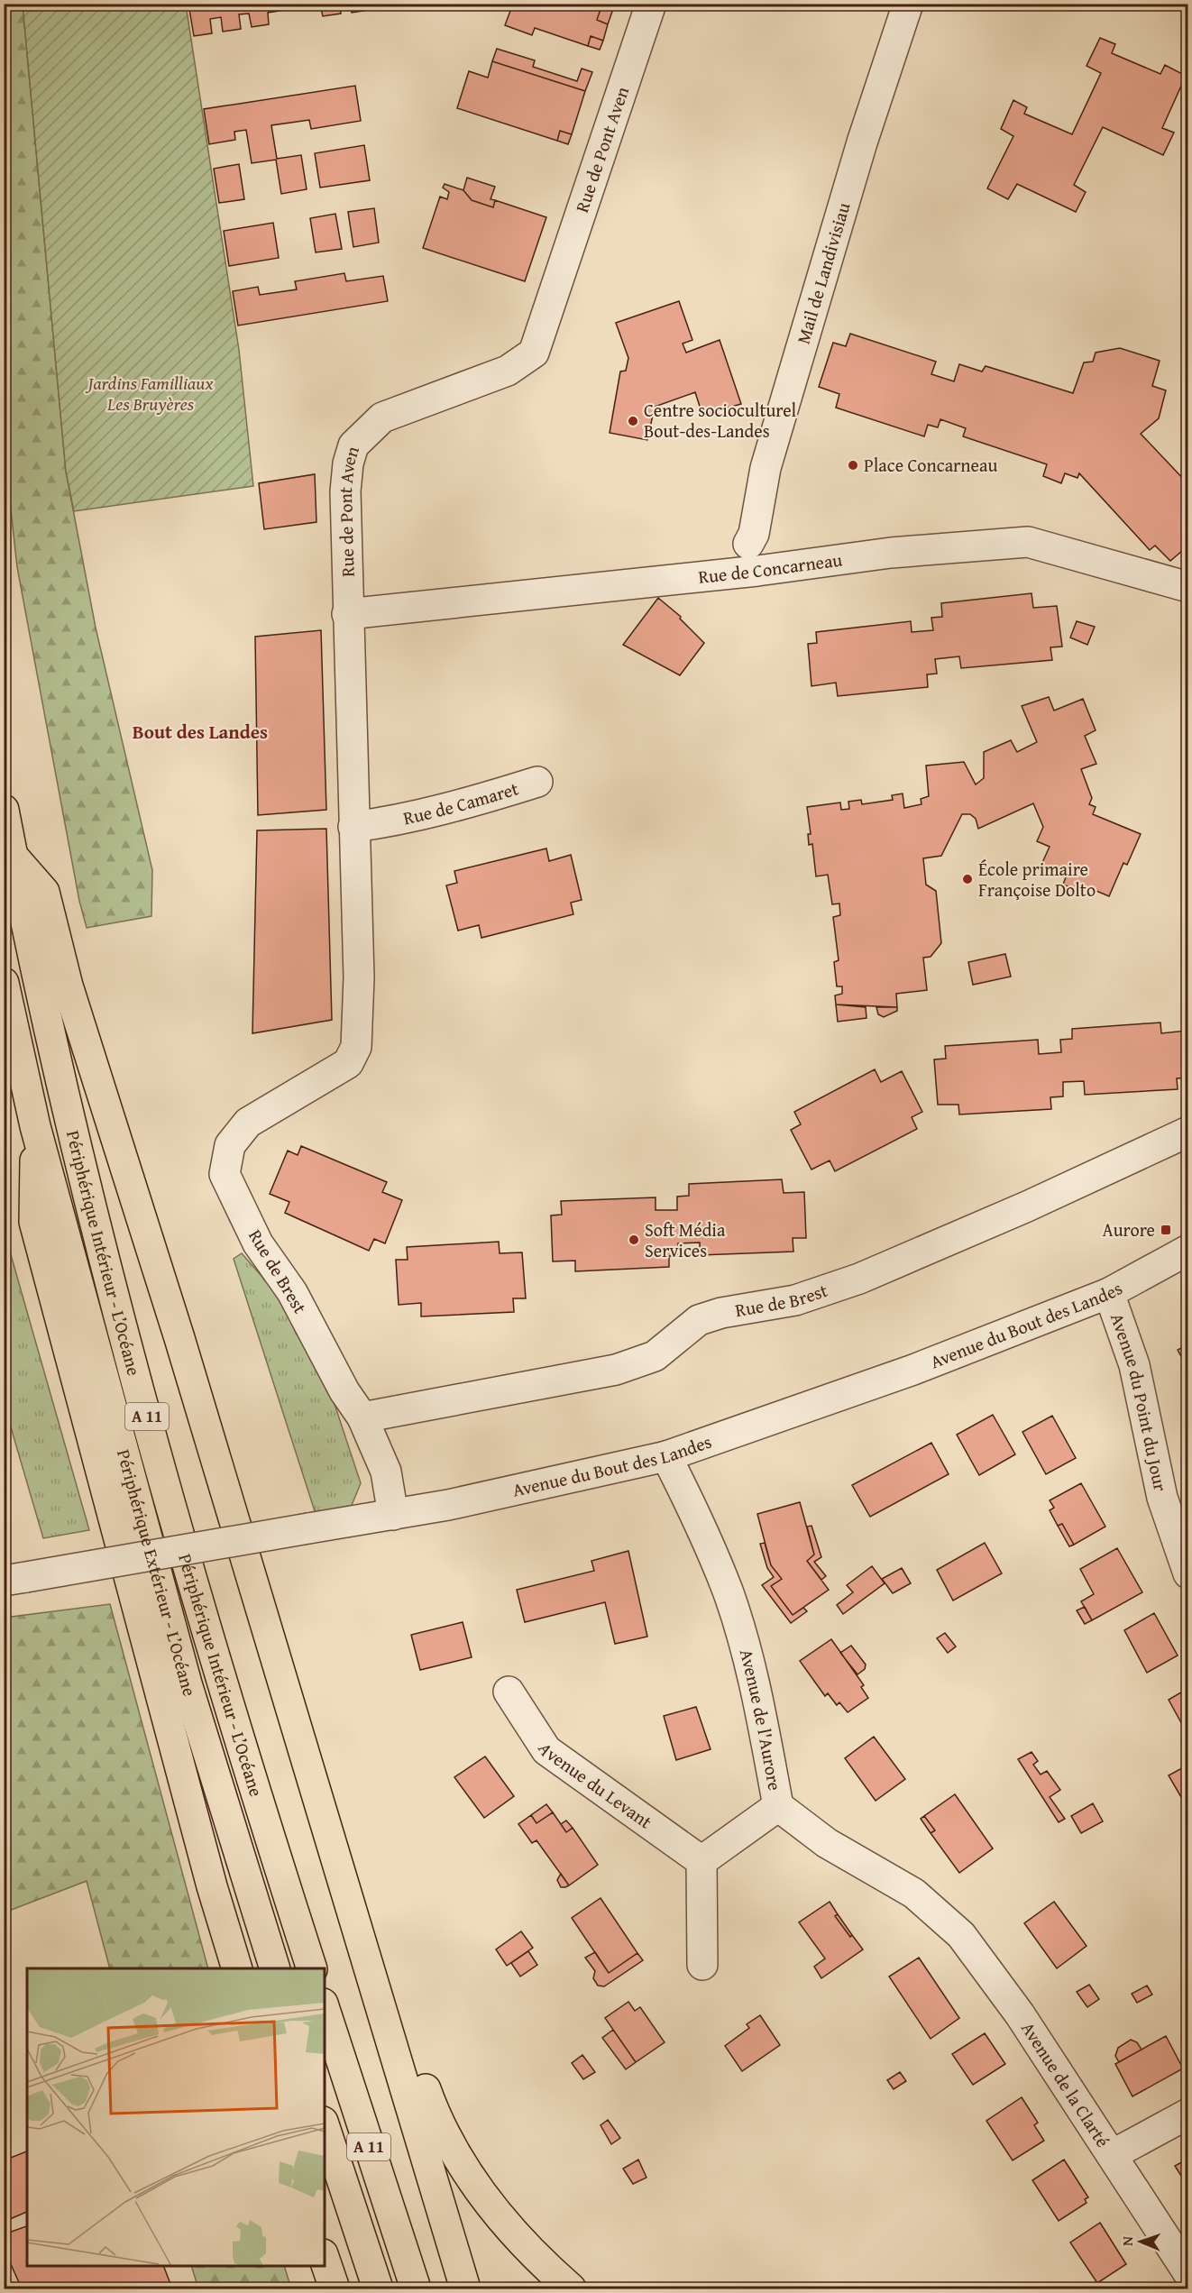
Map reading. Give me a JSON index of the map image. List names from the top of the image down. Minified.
{"streets":{"highway":["Périphérique Intérieur - L’Océane","A 11","Périphérique Extérieur - L’Océane"],"street":["Rue de Pont Aven","Mail de Landivisiau","Rue de Concarneau","Rue de Camaret","Rue de Brest","Avenue du Bout des Landes","Avenue du Point du Jour","Avenue de l'Aurore","Avenue du Levant","Avenue de la Clarté"]},"crossings":[["Rue de Pont Aven","Rue de Concarneau"],["Rue de Pont Aven","Rue de Camaret"],["Rue de Pont Aven","Rue de Brest"],["Rue de Brest","Avenue du Bout des Landes"],["Avenue du Bout des Landes","Avenue du Point du Jour"],["Avenue du Bout des Landes","Avenue de l'Aurore"],["Avenue de l'Aurore","Avenue de la Clarté"]],"districts":["Bout des Landes"],"parks":["Jardins Familliaux Les Bruyères"],"places":{"other":["Centre socioculturel Bout-des-Landes","Place Concarneau","École primaire Françoise Dolto","Soft Média Services"],"transit":["Aurore"]},"north":"left"}
